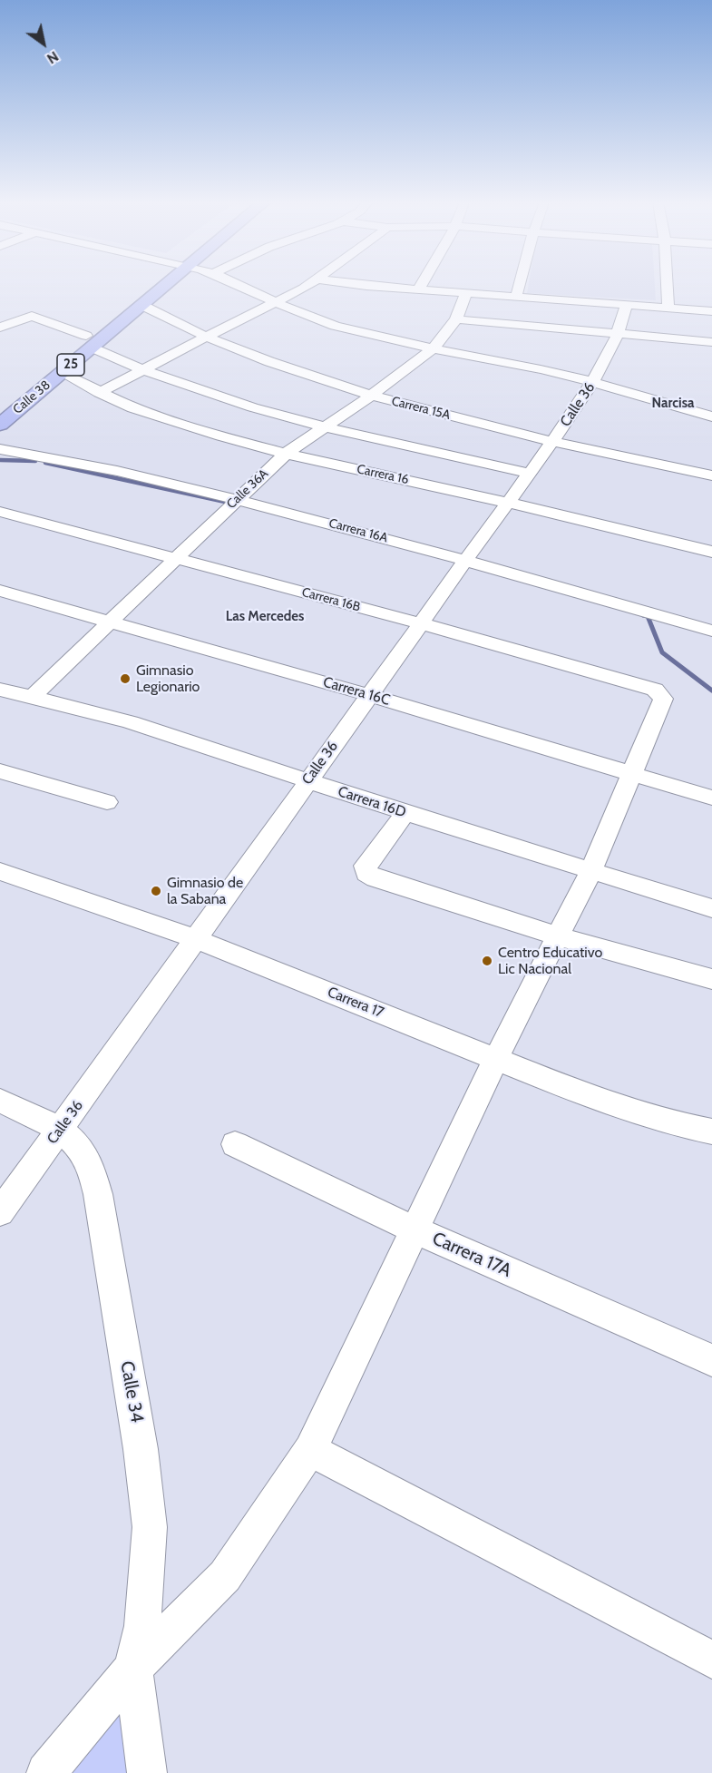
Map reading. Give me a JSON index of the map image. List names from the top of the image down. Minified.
{"streets":{"highway":["25","Calle 38"],"street":["Calle 36","Carrera 15A","Carrera 16","Calle 36A","Carrera 16A","Carrera 16B","Carrera 16C","Carrera 16D","Carrera 17","Carrera 17A","Calle 34"]},"crossings":[["Calle 38","Carrera 15A"],["Calle 38","Carrera 16"],["Calle 36","Carrera 15A"],["Calle 36","Carrera 16"],["Calle 36","Carrera 16A"],["Calle 36","Carrera 16B"],["Calle 36","Carrera 16C"],["Calle 36","Carrera 16D"],["Calle 36","Carrera 17"],["Calle 36","Calle 34"],["Carrera 15A","Calle 36A"],["Carrera 16","Calle 36A"],["Calle 36A","Carrera 16A"],["Calle 36A","Carrera 16B"],["Calle 36A","Carrera 16C"],["Calle 36A","Carrera 16D"],["Carrera 16B","Carrera 16C"]],"districts":["Narcisa","Las Mercedes"],"places":["Gimnasio Legionario","Gimnasio de la Sabana","Centro Educativo Lic Nacional"],"north":"bottom right"}
